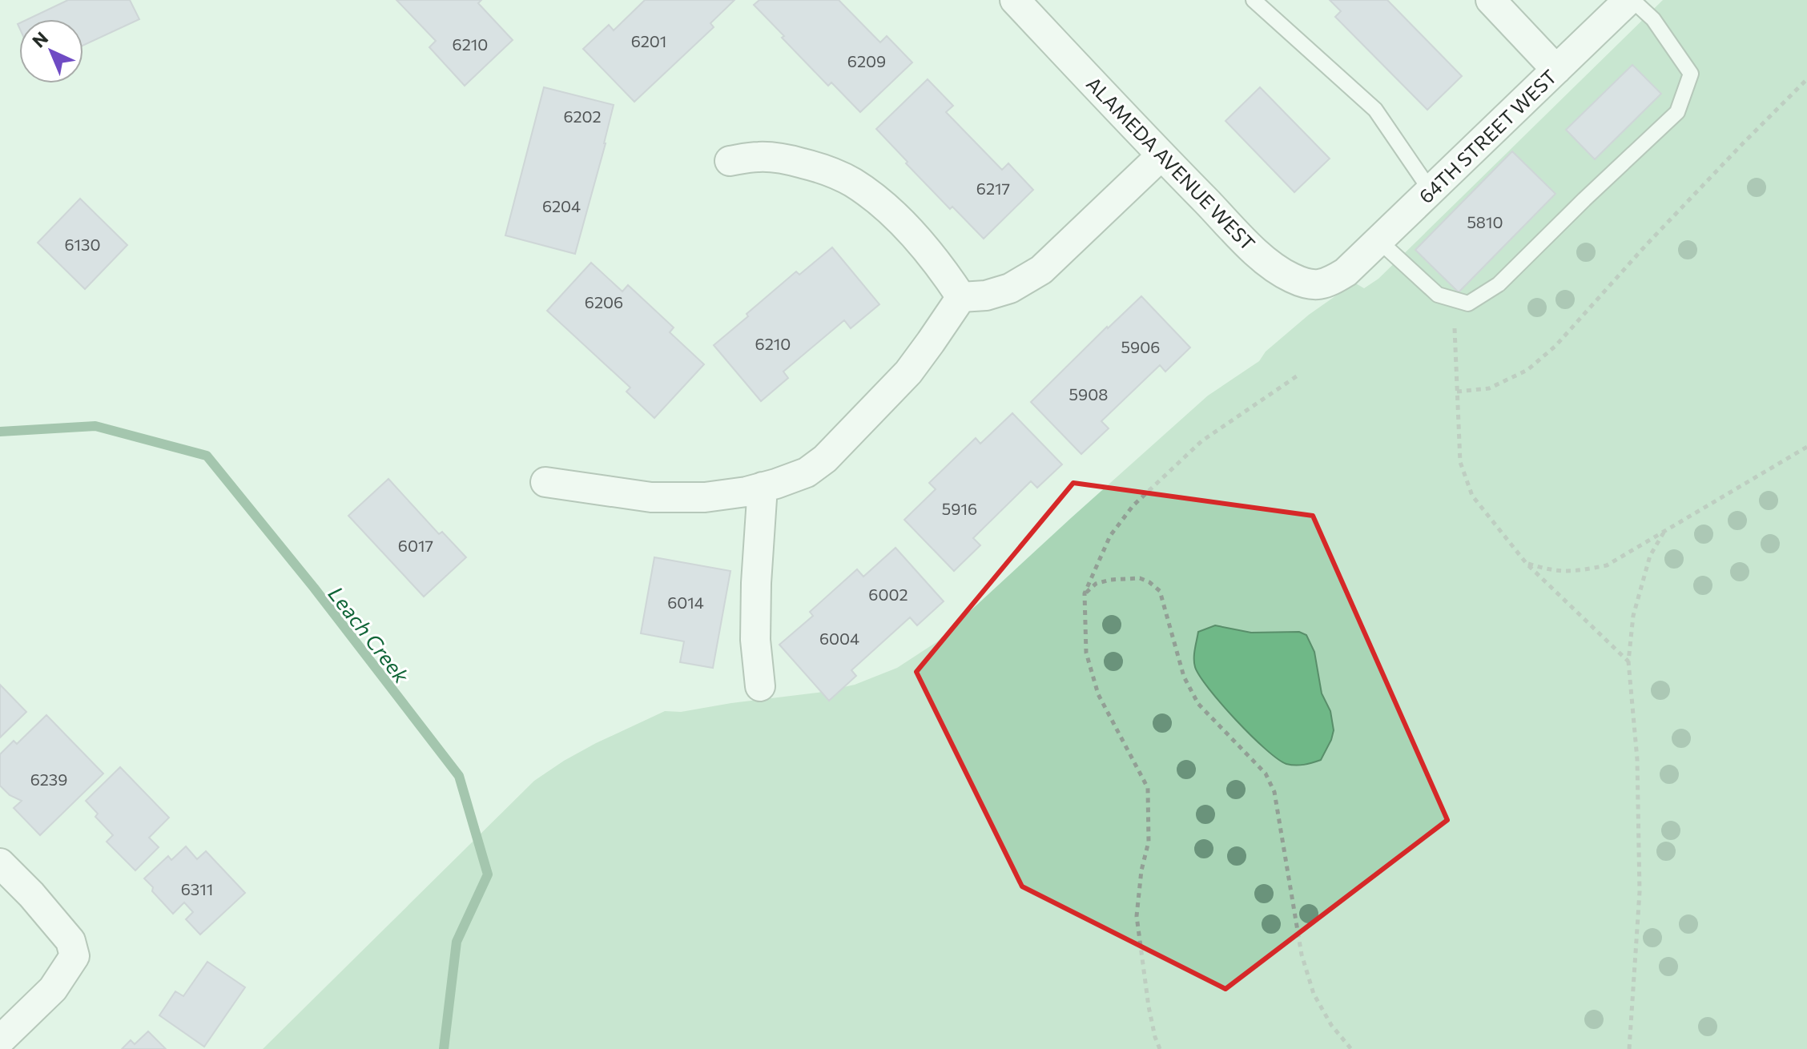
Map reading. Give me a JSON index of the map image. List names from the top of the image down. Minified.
{"streets":{"street":["64TH STREET WEST","ALAMEDA AVENUE WEST"]},"crossings":[["64TH STREET WEST","ALAMEDA AVENUE WEST"]],"water":["Leach Creek"],"house_numbers":["6201","6210","6209","6202","6217","6204","5810","6130","6206","6210","5906","5908","5916","6017","6002","6014","6004","6239","6311"],"north":"top left"}
